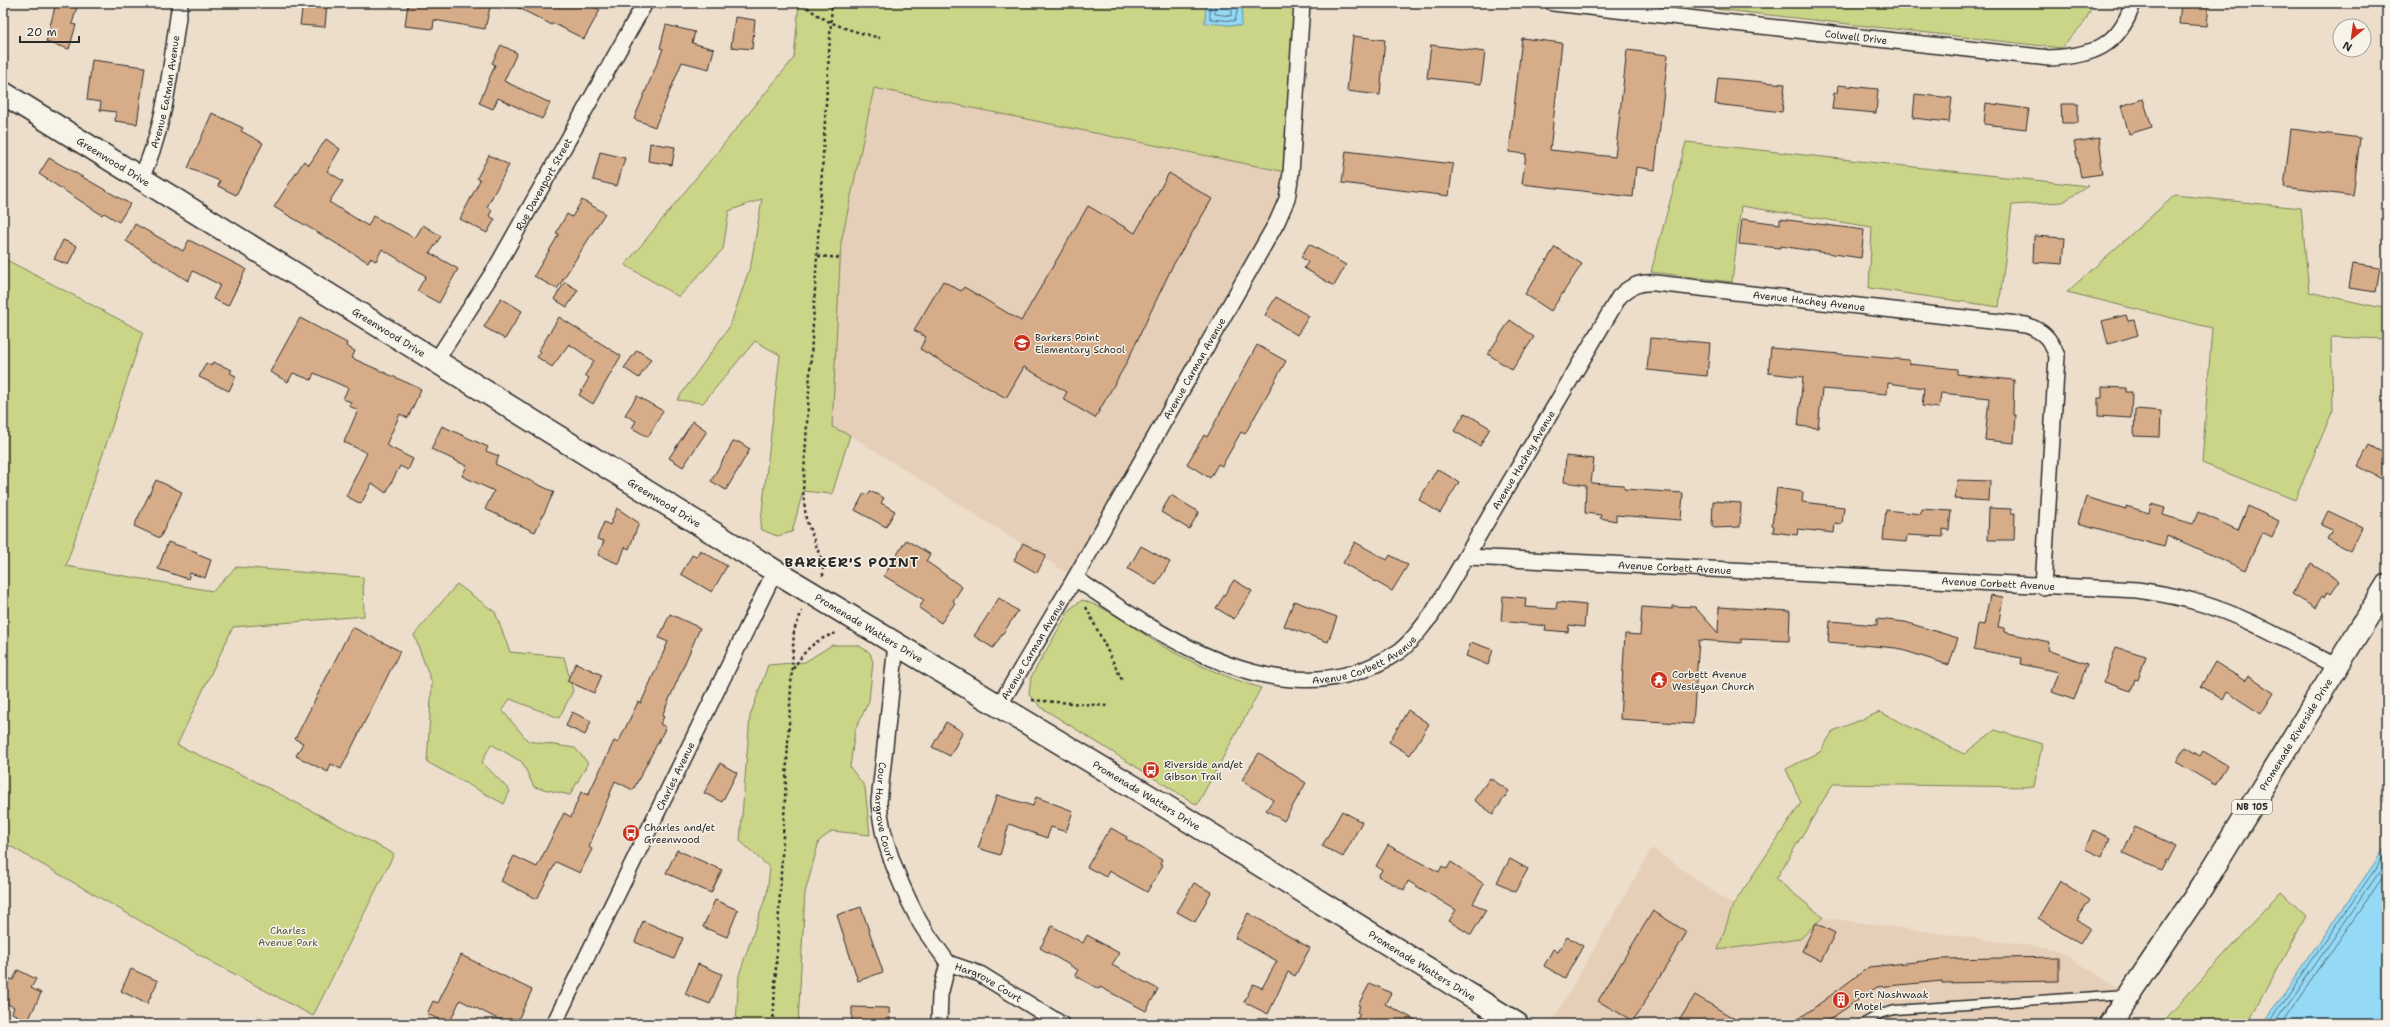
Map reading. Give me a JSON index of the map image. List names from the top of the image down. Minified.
{"streets":{"main road":["Greenwood Drive","Promenade Watters Drive","Promenade Riverside Drive","NB 105"],"street":["Colwell Drive","Avenue Eatman Avenue","Rue Davenport Street","Avenue Hachey Avenue","Avenue Carman Avenue","Avenue Corbett Avenue","Charles Avenue","Cour Hargrove Court","Hargrove Court"]},"crossings":[["Avenue Eatman Avenue","Greenwood Drive"],["Greenwood Drive","Rue Davenport Street"],["Greenwood Drive","Promenade Watters Drive"],["Greenwood Drive","Charles Avenue"],["Avenue Hachey Avenue","Avenue Corbett Avenue"],["Avenue Carman Avenue","Avenue Corbett Avenue"],["Avenue Carman Avenue","Promenade Watters Drive"],["Avenue Corbett Avenue","Promenade Riverside Drive"],["Promenade Watters Drive","Charles Avenue"],["Promenade Watters Drive","Cour Hargrove Court"],["Cour Hargrove Court","Hargrove Court"]],"districts":["BARKER'S POINT"],"parks":["Charles Avenue Park"],"places":{"school or university":["Barkers Point Elementary School"],"temple":["Corbett Avenue Wesleyan Church"],"bus stop":["Riverside and/et Gibson Trail","Charles and/et Greenwood"],"building":["Fort Nashwaak Motel"]},"scale_bar":"20 m","north":"bottom left"}
